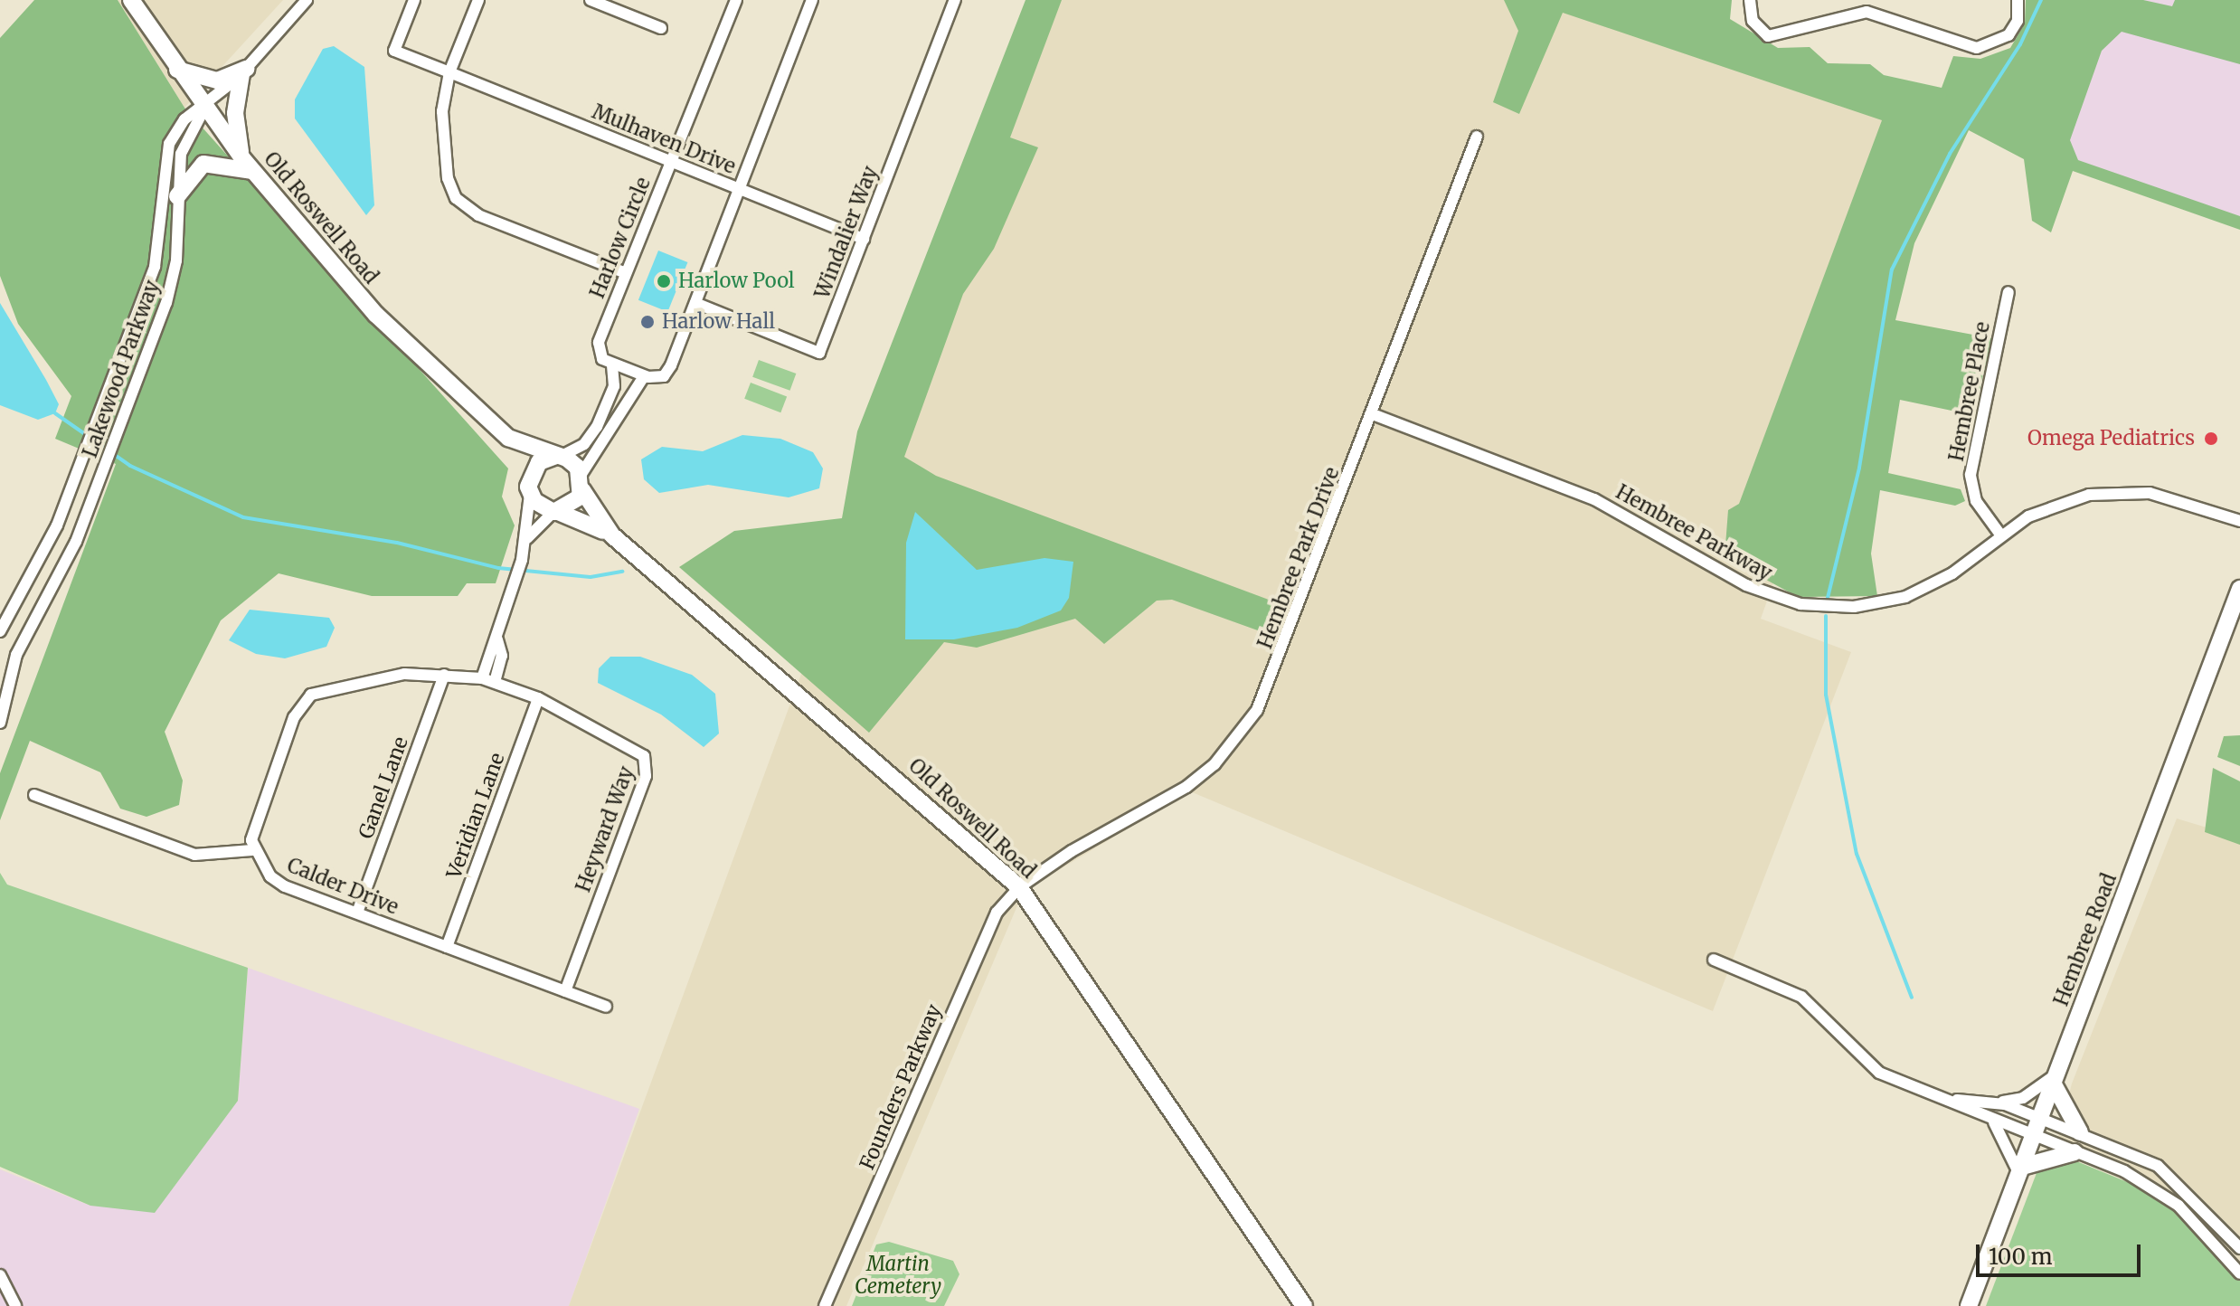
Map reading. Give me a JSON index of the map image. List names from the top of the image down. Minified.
{"streets":{"street":["Mulhaven Drive","Old Roswell Road","Windalier Way","Harlow Circle","Lakewood Parkway","Hembree Place","Hembree Parkway","Hembree Park Drive","Ganel Lane","Veridian Lane","Heyward Way","Calder Drive","Hembree Road","Founders Parkway"]},"crossings":[["Mulhaven Drive","Windalier Way"],["Mulhaven Drive","Harlow Circle"],["Old Roswell Road","Harlow Circle"],["Old Roswell Road","Lakewood Parkway"],["Old Roswell Road","Hembree Park Drive"],["Old Roswell Road","Founders Parkway"],["Hembree Place","Hembree Parkway"],["Hembree Parkway","Hembree Park Drive"],["Hembree Park Drive","Founders Parkway"],["Ganel Lane","Heyward Way"],["Ganel Lane","Calder Drive"],["Veridian Lane","Heyward Way"],["Veridian Lane","Calder Drive"],["Heyward Way","Calder Drive"]],"parks":["Martin Cemetery"],"places":["Harlow Pool","Harlow Hall","Omega Pediatrics"],"scale_bar":"100 m"}
